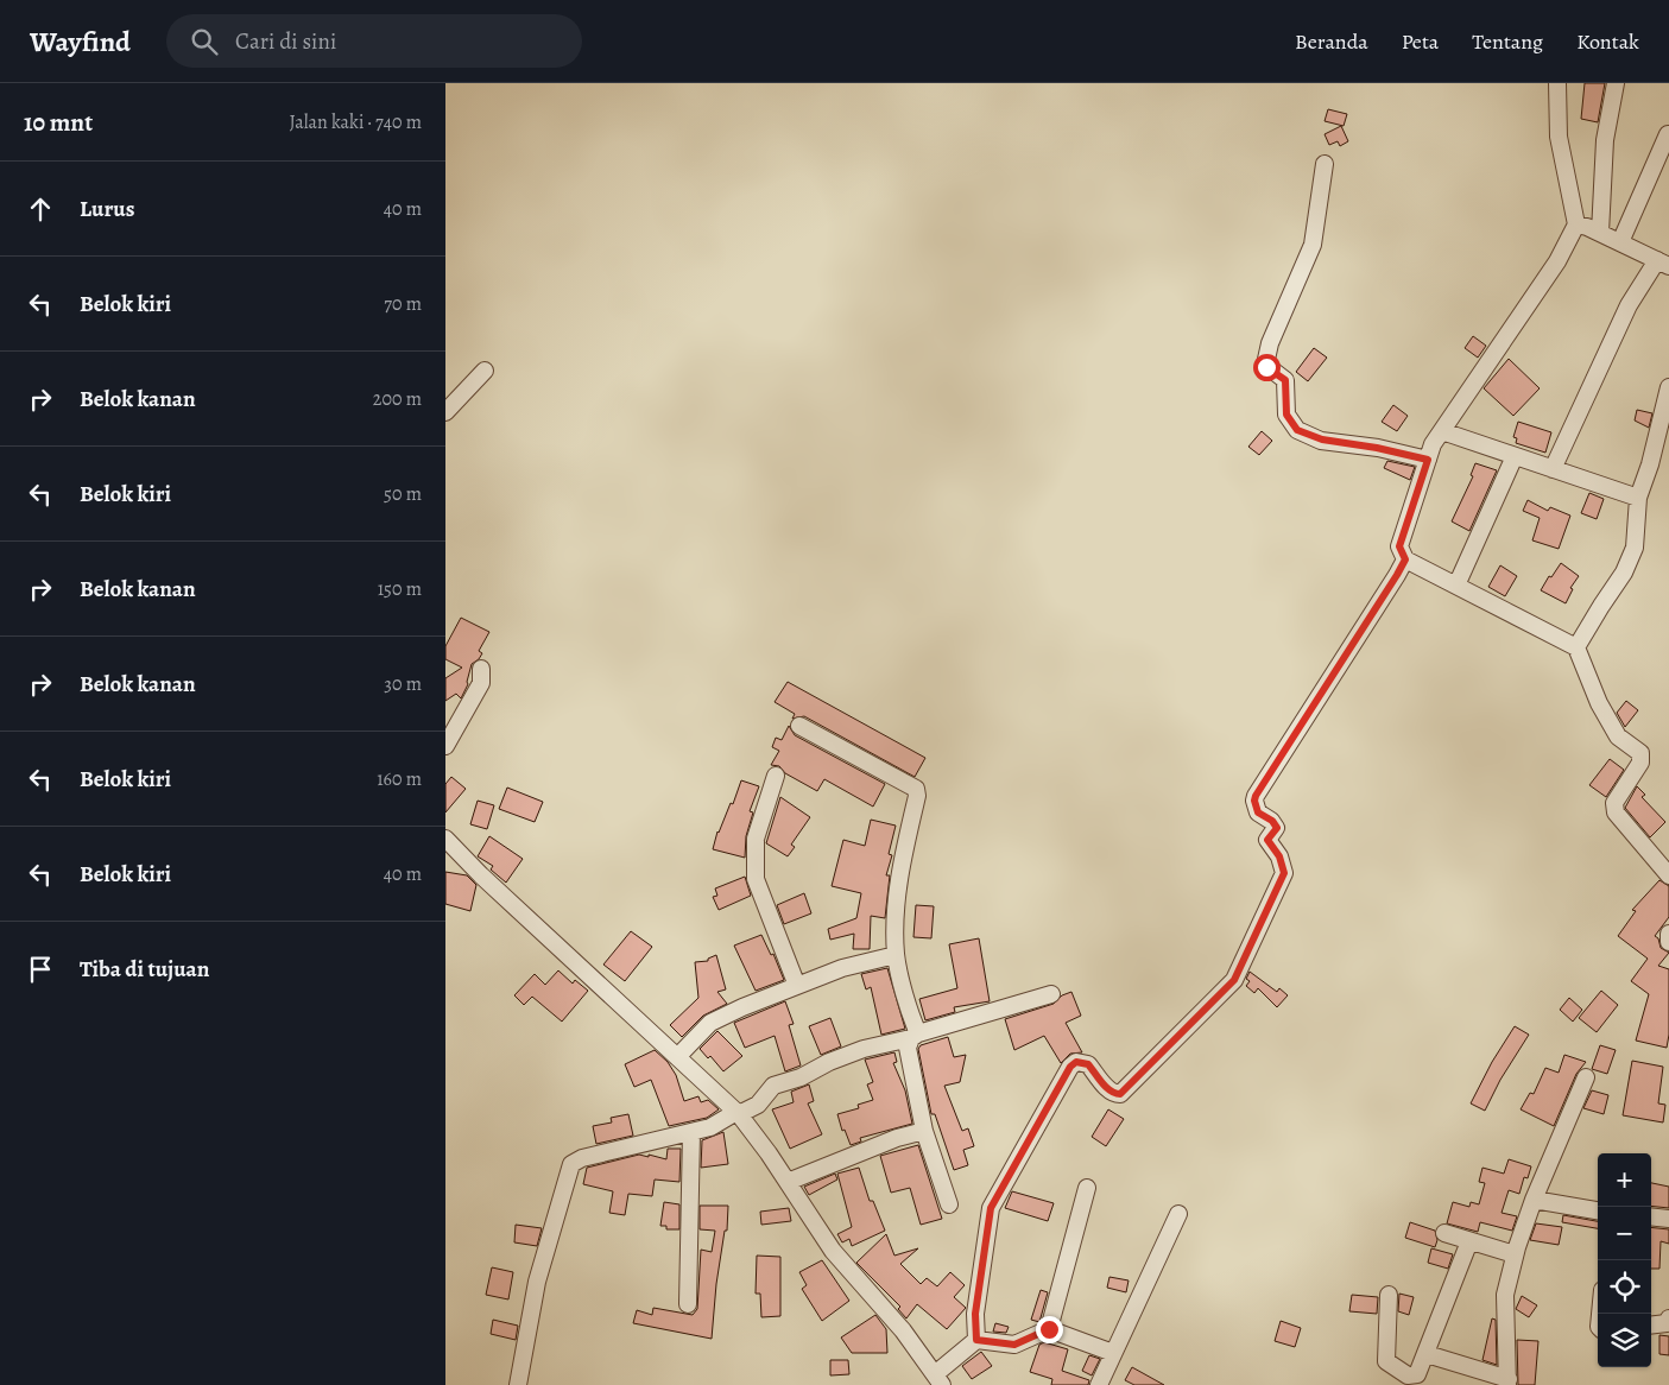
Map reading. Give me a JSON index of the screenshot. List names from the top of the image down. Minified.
{"page":{"header":"Wayfind","search":"Cari di sini","nav":["Beranda","Peta","Tentang","Kontak"],"heading":["10 mnt","Jalan kaki · 740 m"],"list":[["Lurus","40 m"],["Belok kiri","70 m"],["Belok kanan","200 m"],["Belok kiri","50 m"],["Belok kanan","150 m"],["Belok kanan","30 m"],["Belok kiri","160 m"],["Belok kiri","40 m"],"Tiba di tujuan"],"map_buttons":["+","−"]}}
